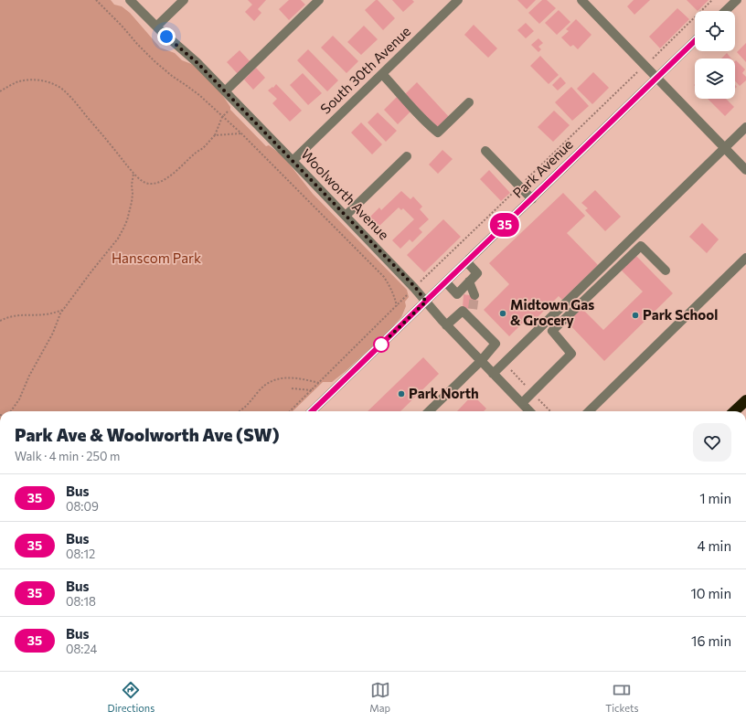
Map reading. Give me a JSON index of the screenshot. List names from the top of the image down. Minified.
{"streets":{"street":["South 30th Avenue","Park Avenue","Woolworth Avenue"]},"crossings":[["South 30th Avenue","Woolworth Avenue"],["Park Avenue","Woolworth Avenue"]],"parks":["Hanscom Park"],"places":["Midtown Gas & Grocery","Park School","Park North"],"lines":["bus line 35"],"page":{"on_map":"35","heading":["Park Ave & Woolworth Ave (SW)","Walk · 4 min · 250 m"],"list":[{"mark":"35","name":"Bus","note":"08:09","value":"1 min"},{"mark":"35","name":"Bus","note":"08:12","value":"4 min"},{"mark":"35","name":"Bus","note":"08:18","value":"10 min"},{"mark":"35","name":"Bus","note":"08:24","value":"16 min"}],"tabs":["Directions","Map","Tickets"]}}
